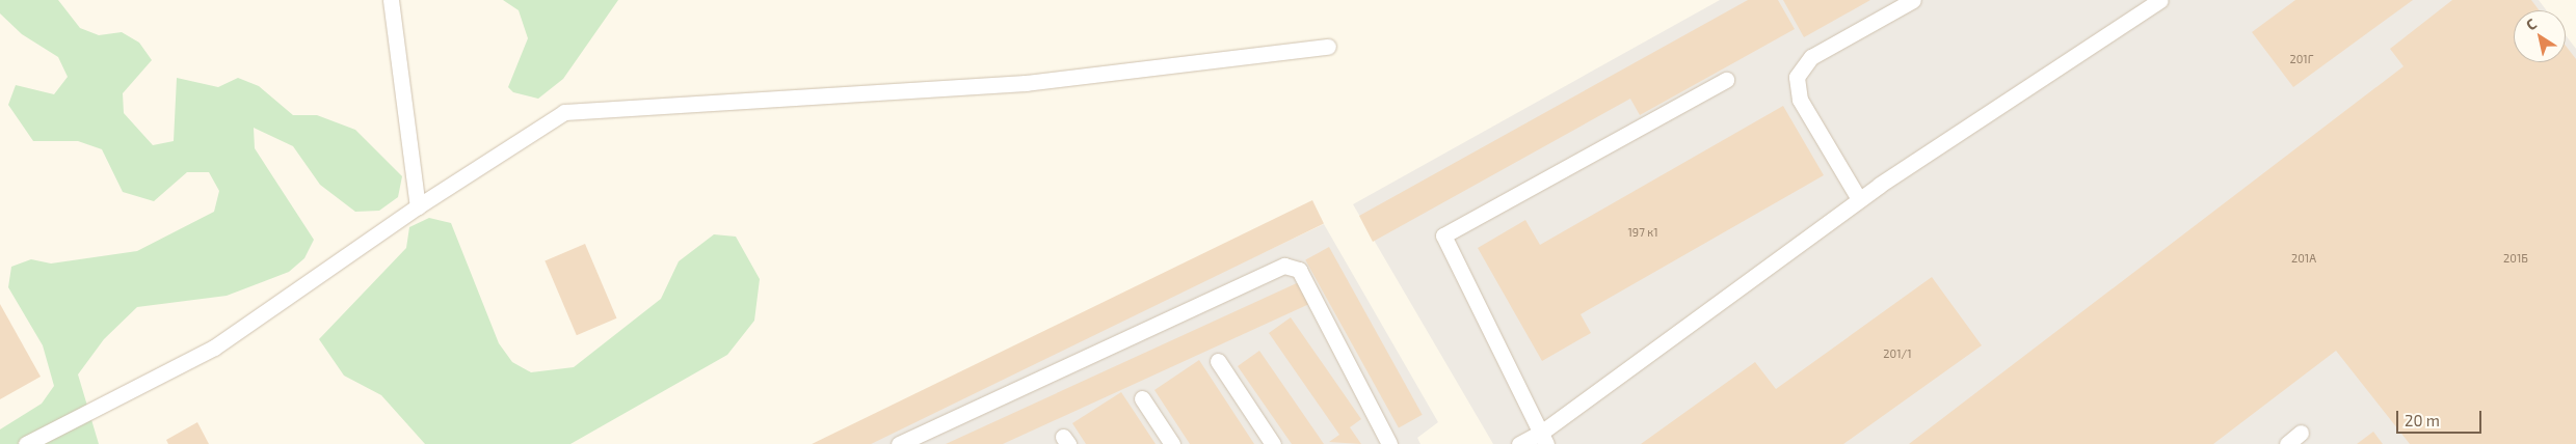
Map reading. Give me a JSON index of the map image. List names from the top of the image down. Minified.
{"house_numbers":["201Г","197 к1","201А","201Б","201/1"],"scale_bar":"20 m","north":"top left"}
